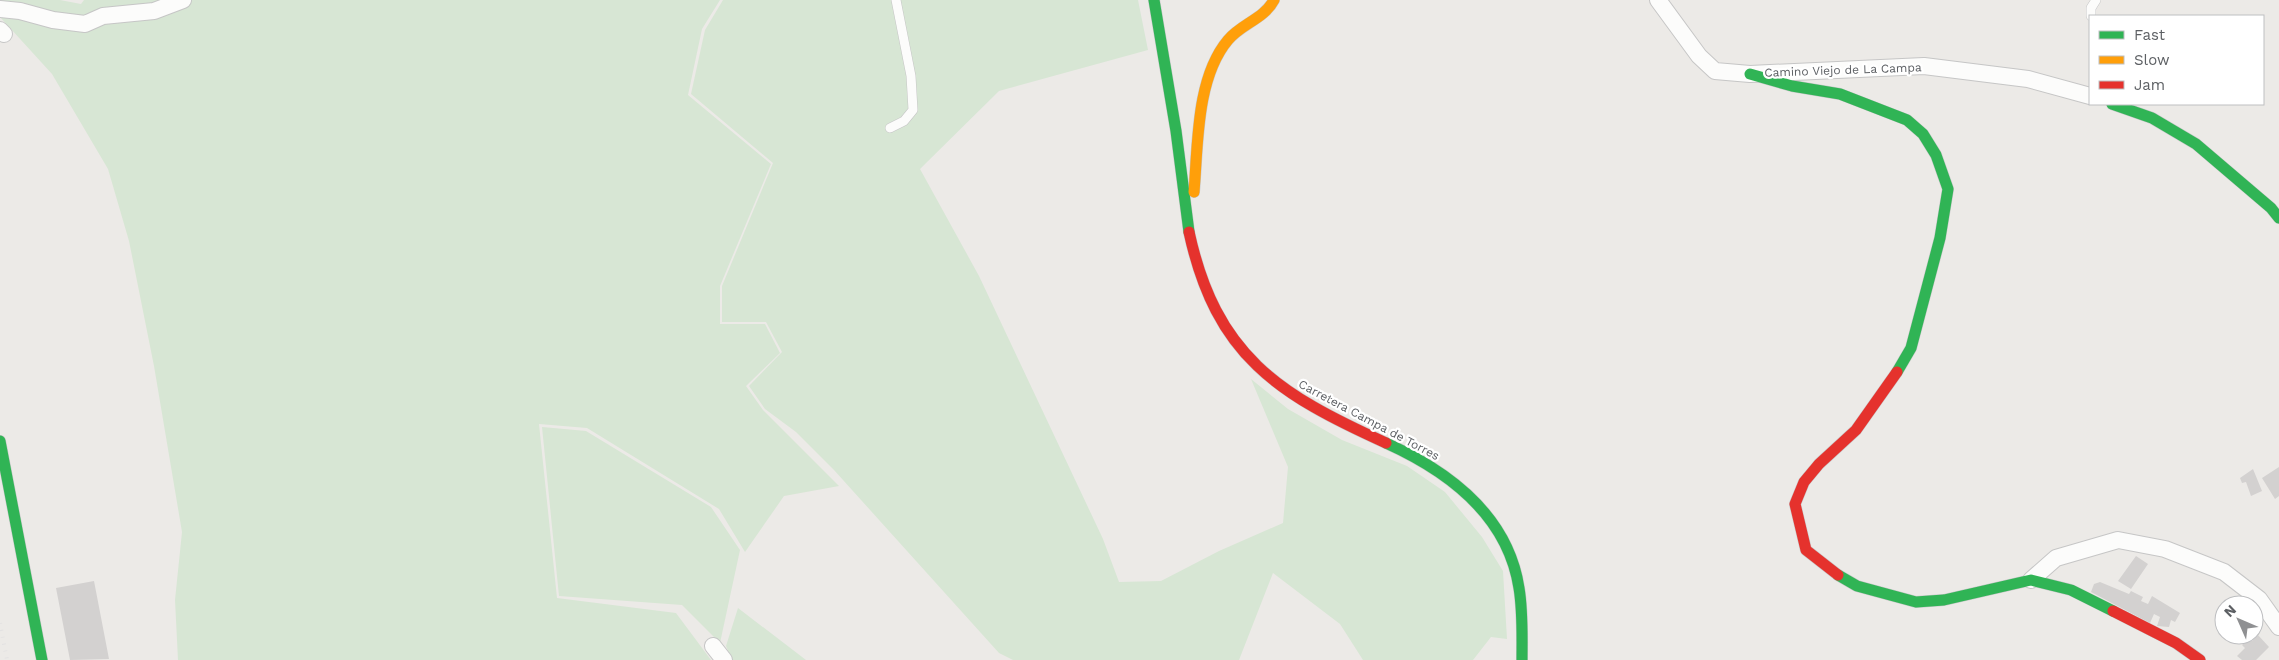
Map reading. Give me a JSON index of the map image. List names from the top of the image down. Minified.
{"streets":{"street":["Camino Viejo de La Campa","Carretera Campa de Torres"]},"legend":["Fast","Slow","Jam"],"north":"top left"}
